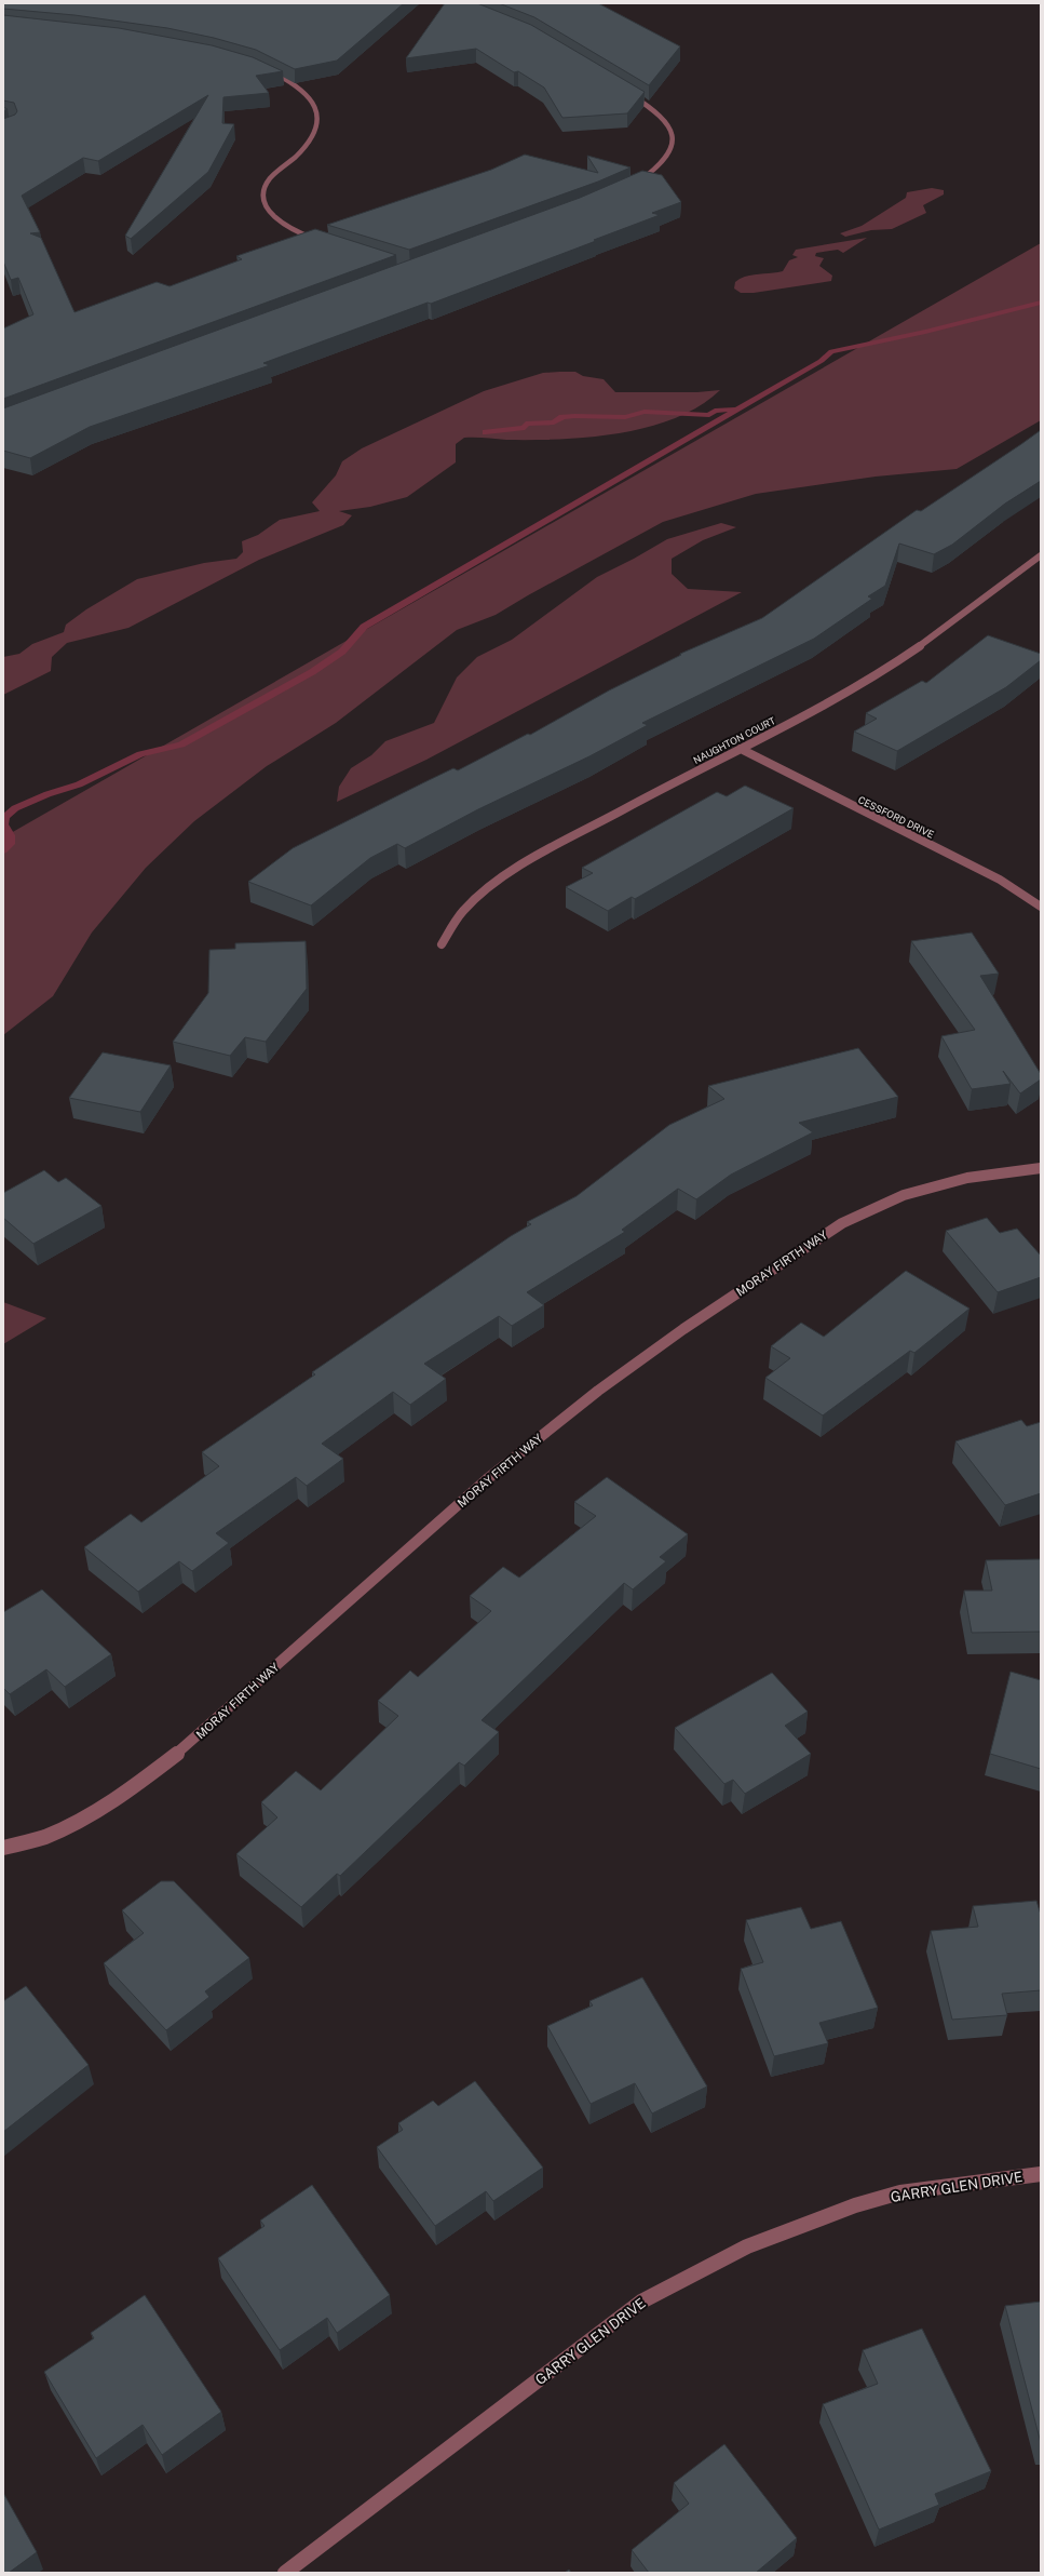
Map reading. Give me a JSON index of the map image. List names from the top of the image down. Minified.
{"streets":{"street":["NAUGHTON COURT","CESSFORD DRIVE","MORAY FIRTH WAY","GARRY GLEN DRIVE"]},"crossings":[["NAUGHTON COURT","CESSFORD DRIVE"]]}
